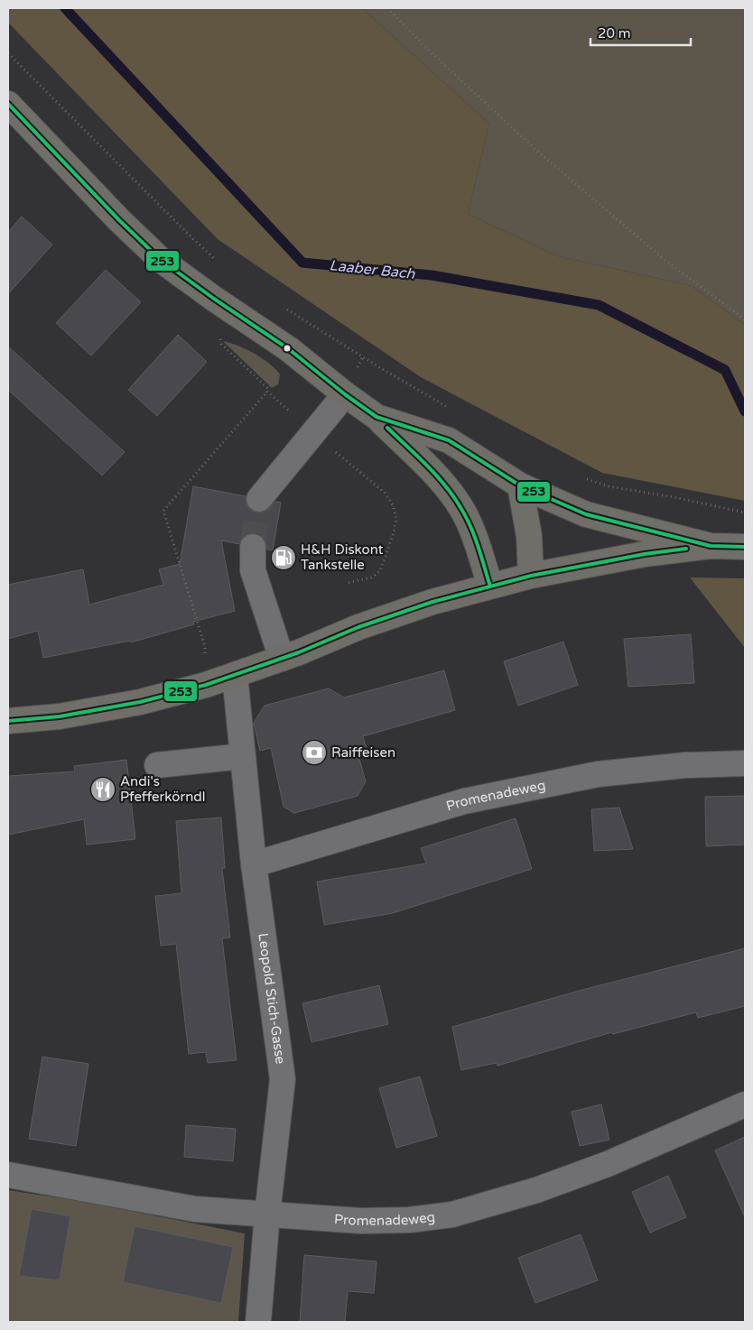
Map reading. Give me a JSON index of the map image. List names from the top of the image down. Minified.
{"streets":{"street":["Promenadeweg","Leopold Stich-Gasse"]},"crossings":[["Promenadeweg","Leopold Stich-Gasse"]],"water":["Laaber Bach"],"places":{"fuel station":["H&H Diskont Tankstelle"],"bank":["Raiffeisen"],"restaurant":["Andi's Pfefferkörndl"]},"lines":["transit line 253"],"scale_bar":"20 m"}
